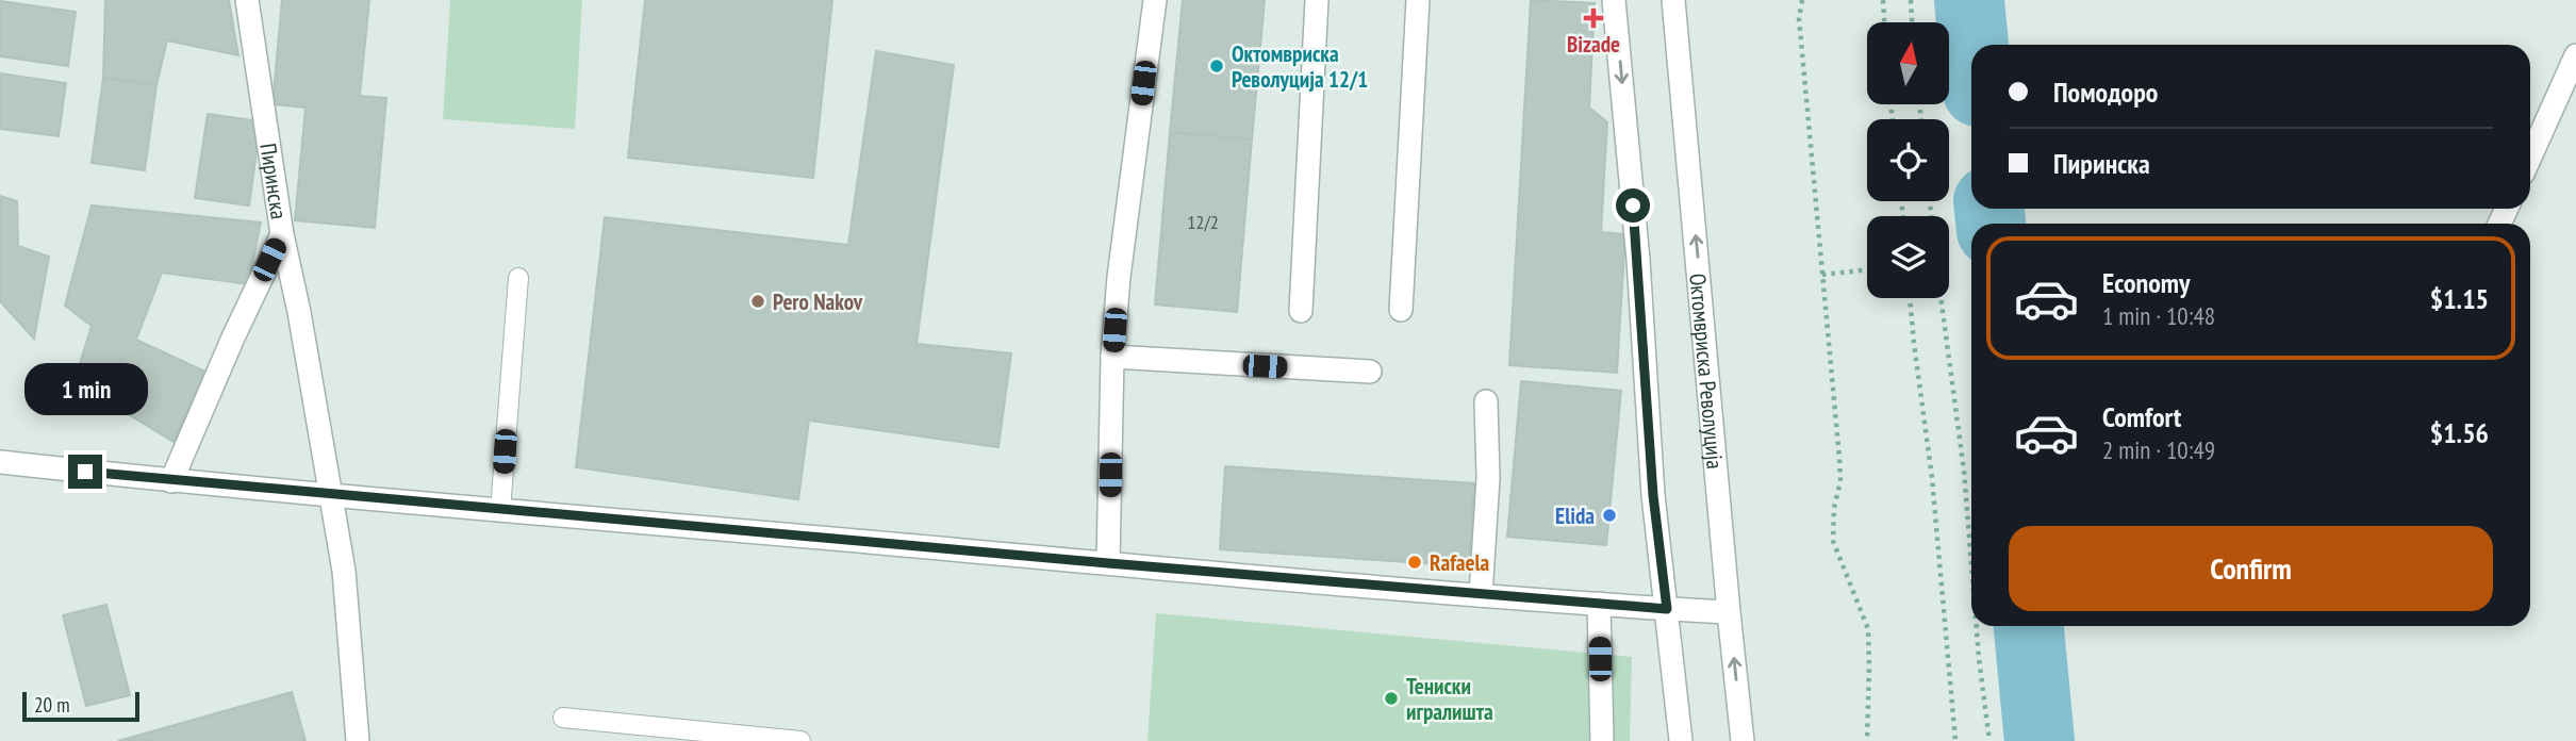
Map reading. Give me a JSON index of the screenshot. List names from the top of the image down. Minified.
{"streets":{"street":["Пиринска","Октомвриска Револуција"]},"places":{"health":["Bizade"],"other":["Октомвриска Револуција 12/1","Pero Nakov","Elida","Rafaela","Тениски игралишта"]},"house_numbers":["12/2"],"scale_bar":"20 m","north":"top","page":{"banner":["Помодоро","Пиринска"],"list":[{"name":"Economy","note":"1 min · 10:48","value":"$1.15"},{"name":"Comfort","note":"2 min · 10:49","value":"$1.56"}],"bubble":"1 min","buttons":"Confirm","scale":"20 m"}}
